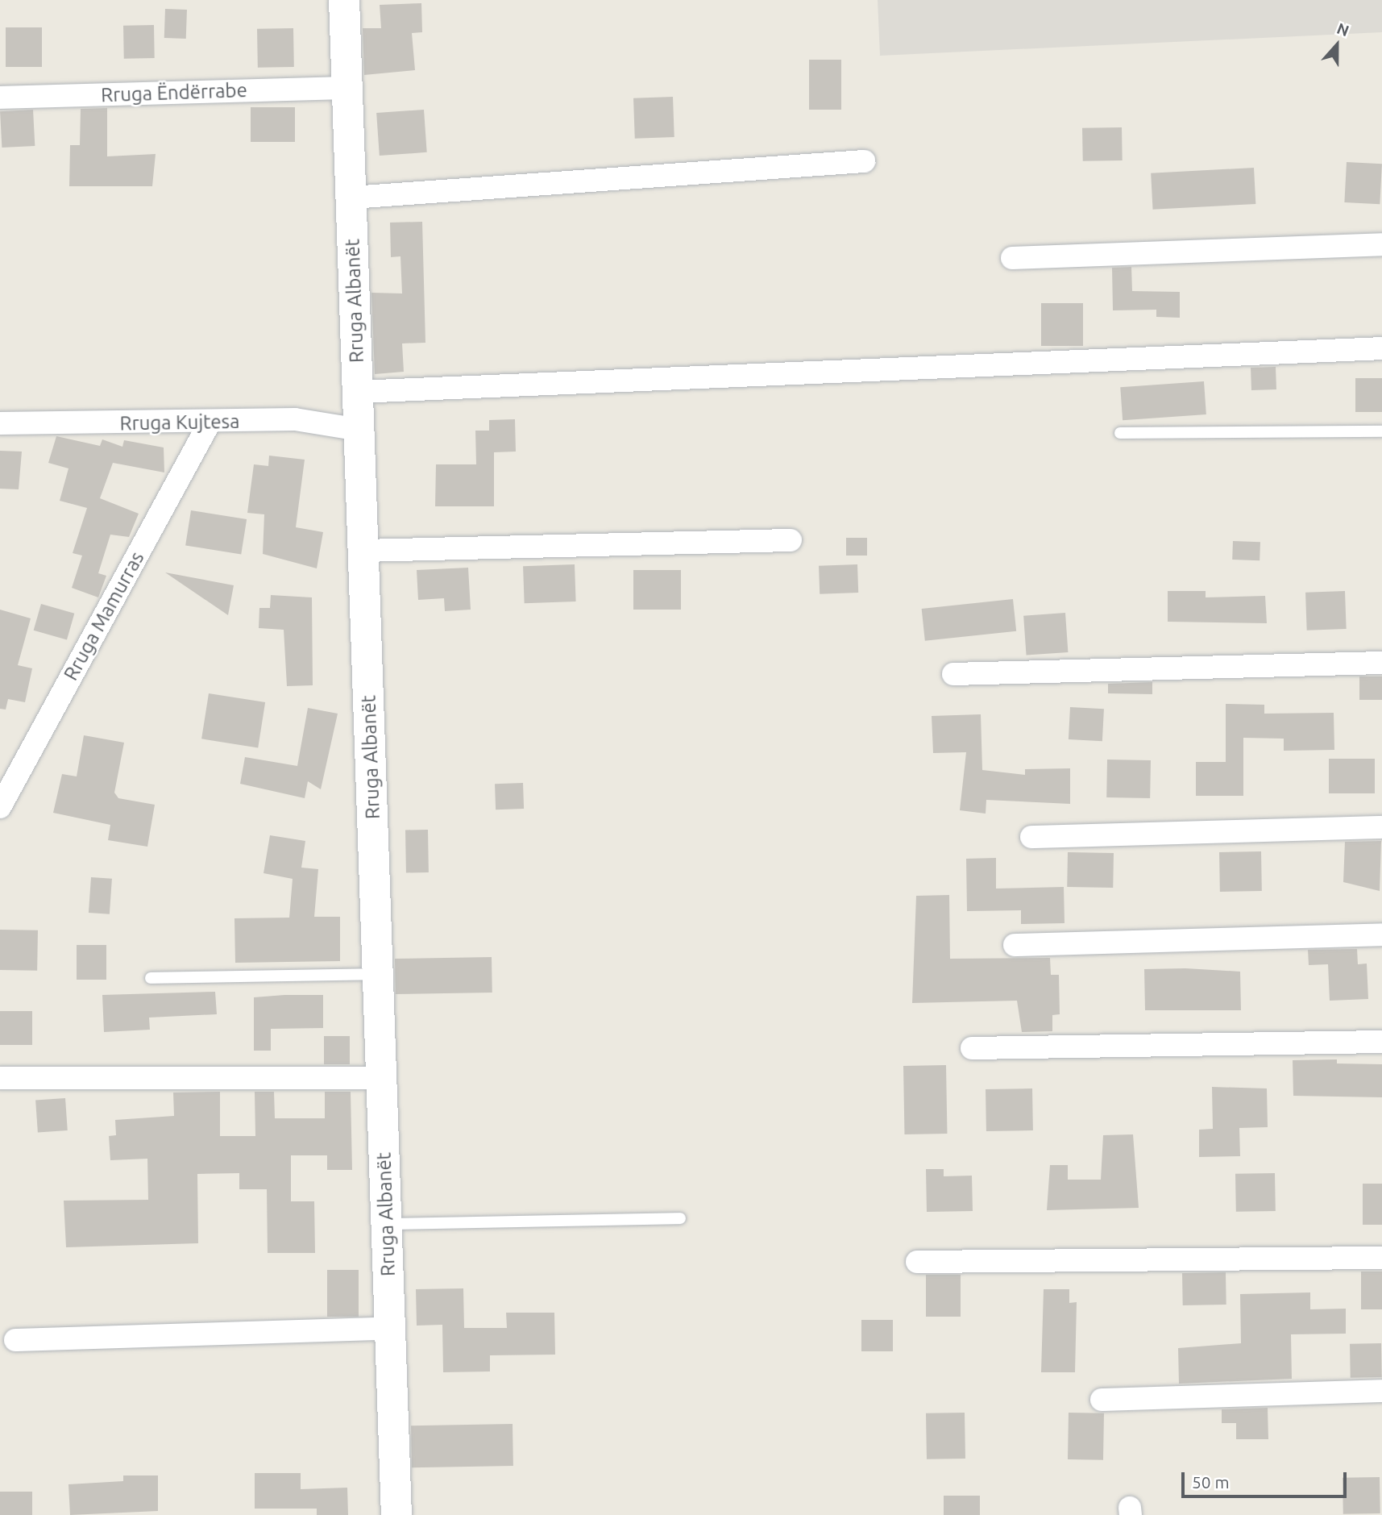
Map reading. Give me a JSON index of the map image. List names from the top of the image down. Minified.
{"streets":{"street":["Rruga Ëndërrabe","Rruga Albanët","Rruga Kujtesa","Rruga Mamurras"]},"crossings":[["Rruga Ëndërrabe","Rruga Albanët"],["Rruga Albanët","Rruga Kujtesa"],["Rruga Kujtesa","Rruga Mamurras"]],"scale_bar":"50 m","north":"top"}
